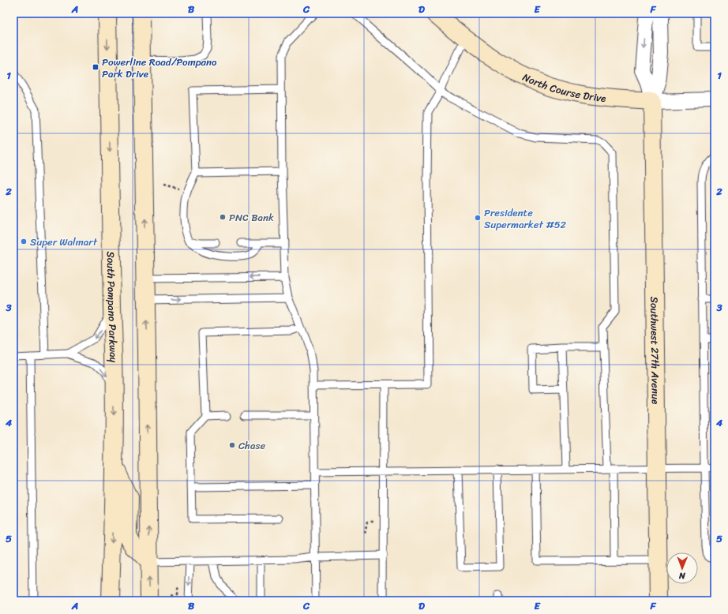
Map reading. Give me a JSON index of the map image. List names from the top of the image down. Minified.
{"streets":{"main road":["North Course Drive","South Pompano Parkway","Southwest 27th Avenue"]},"crossings":[["North Course Drive","Southwest 27th Avenue"]],"places":{"transit":["Powerline Road/Pompano Park Drive"],"other":["PNC Bank","Presidente Supermarket #52","Super Walmart","Chase"]},"north":"bottom","grid":{"columns":["A","B","C","D","E","F"],"rows":["1","2","3","4","5"]}}
